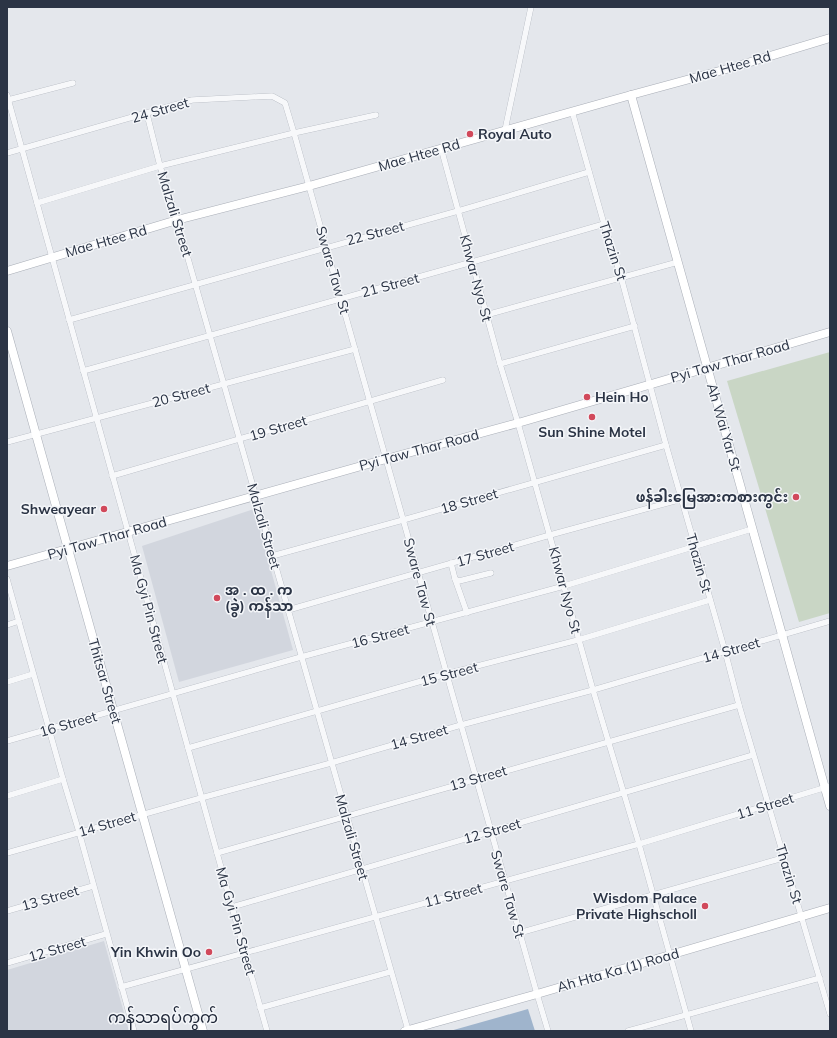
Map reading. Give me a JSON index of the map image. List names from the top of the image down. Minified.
{"streets":{"street":["Mae Htee Rd","24 Street","Malzali Street","22 Street","Thazin St","Sware Taw St","Khwar Nyo St","21 Street","Pyi Taw Thar Road","20 Street","Ah Wai Yar St","19 Street","18 Street","17 Street","Ma Gyi Pin Street","16 Street","14 Street","15 Street","Thitsar Street","13 Street","11 Street","12 Street","Ah Hta Ka (1) Road"]},"crossings":[["Mae Htee Rd","Malzali Street"],["Mae Htee Rd","Thazin St"],["Mae Htee Rd","Sware Taw St"],["Mae Htee Rd","Khwar Nyo St"],["Mae Htee Rd","Ah Wai Yar St"],["Mae Htee Rd","Ma Gyi Pin Street"],["24 Street","Malzali Street"],["24 Street","Sware Taw St"],["24 Street","Ma Gyi Pin Street"],["Malzali Street","22 Street"],["Malzali Street","21 Street"],["Malzali Street","Pyi Taw Thar Road"],["Malzali Street","20 Street"],["Malzali Street","19 Street"],["Malzali Street","18 Street"],["Malzali Street","17 Street"],["Malzali Street","16 Street"],["Malzali Street","14 Street"],["Malzali Street","15 Street"],["Malzali Street","13 Street"],["Malzali Street","11 Street"],["Malzali Street","12 Street"],["Malzali Street","Ah Hta Ka (1) Road"],["22 Street","Thazin St"],["22 Street","Sware Taw St"],["22 Street","Khwar Nyo St"],["22 Street","Ma Gyi Pin Street"],["Thazin St","21 Street"],["Thazin St","Pyi Taw Thar Road"],["Thazin St","18 Street"],["Thazin St","17 Street"],["Thazin St","16 Street"],["Thazin St","14 Street"],["Thazin St","15 Street"],["Thazin St","13 Street"],["Thazin St","11 Street"],["Thazin St","12 Street"],["Thazin St","Ah Hta Ka (1) Road"],["Sware Taw St","21 Street"],["Sware Taw St","Pyi Taw Thar Road"],["Sware Taw St","20 Street"],["Sware Taw St","19 Street"],["Sware Taw St","18 Street"],["Sware Taw St","17 Street"],["Sware Taw St","16 Street"],["Sware Taw St","14 Street"],["Sware Taw St","15 Street"],["Sware Taw St","13 Street"],["Sware Taw St","11 Street"],["Sware Taw St","12 Street"],["Sware Taw St","Ah Hta Ka (1) Road"],["Khwar Nyo St","21 Street"],["Khwar Nyo St","Pyi Taw Thar Road"],["Khwar Nyo St","18 Street"],["Khwar Nyo St","17 Street"],["Khwar Nyo St","16 Street"],["Khwar Nyo St","14 Street"],["Khwar Nyo St","15 Street"],["Khwar Nyo St","13 Street"],["Khwar Nyo St","11 Street"],["Khwar Nyo St","12 Street"],["Khwar Nyo St","Ah Hta Ka (1) Road"],["21 Street","Ma Gyi Pin Street"],["Pyi Taw Thar Road","Ah Wai Yar St"],["Pyi Taw Thar Road","Ma Gyi Pin Street"],["Pyi Taw Thar Road","Thitsar Street"],["20 Street","Ma Gyi Pin Street"],["20 Street","Thitsar Street"],["Ah Wai Yar St","16 Street"],["Ah Wai Yar St","14 Street"],["Ah Wai Yar St","11 Street"],["19 Street","Ma Gyi Pin Street"],["Ma Gyi Pin Street","16 Street"],["Ma Gyi Pin Street","14 Street"],["Ma Gyi Pin Street","15 Street"],["Ma Gyi Pin Street","13 Street"],["Ma Gyi Pin Street","11 Street"],["Ma Gyi Pin Street","12 Street"],["16 Street","Thitsar Street"],["14 Street","Thitsar Street"],["Thitsar Street","11 Street"]],"districts":["ကန်သာရပ်ကွက်"],"places":["Royal Auto","Hein Ho","Sun Shine Motel","ဖန်ခါးမြေအားကစားကွင်း","Shweayear","အ . ထ . က (ခွဲ) ကန်သာ","Wisdom Palace Private Highscholl","Yin Khwin Oo"]}
